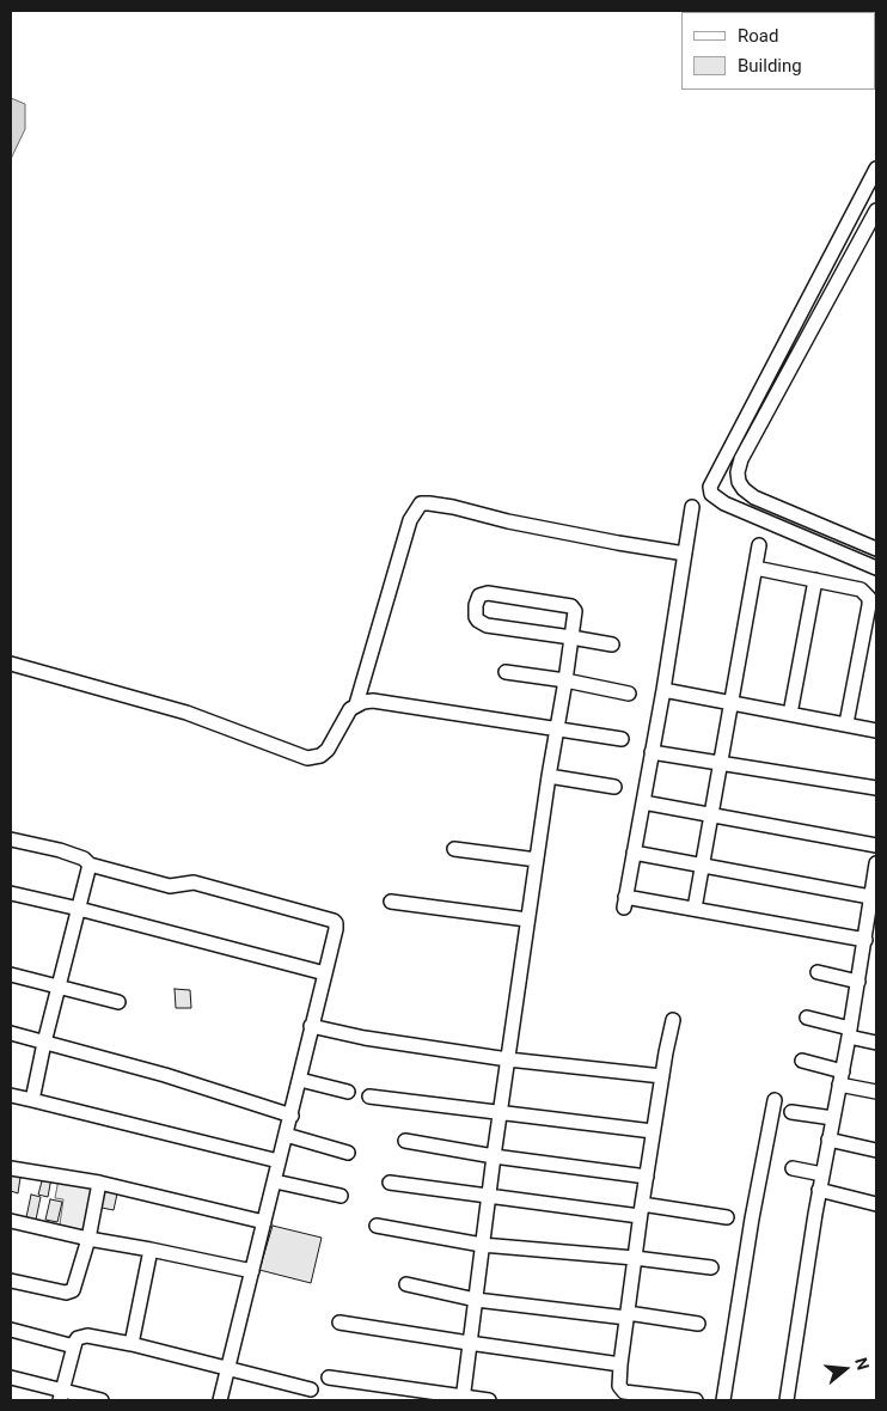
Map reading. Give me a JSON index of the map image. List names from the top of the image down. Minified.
{"legend":["Road","Building"],"north":"right"}
